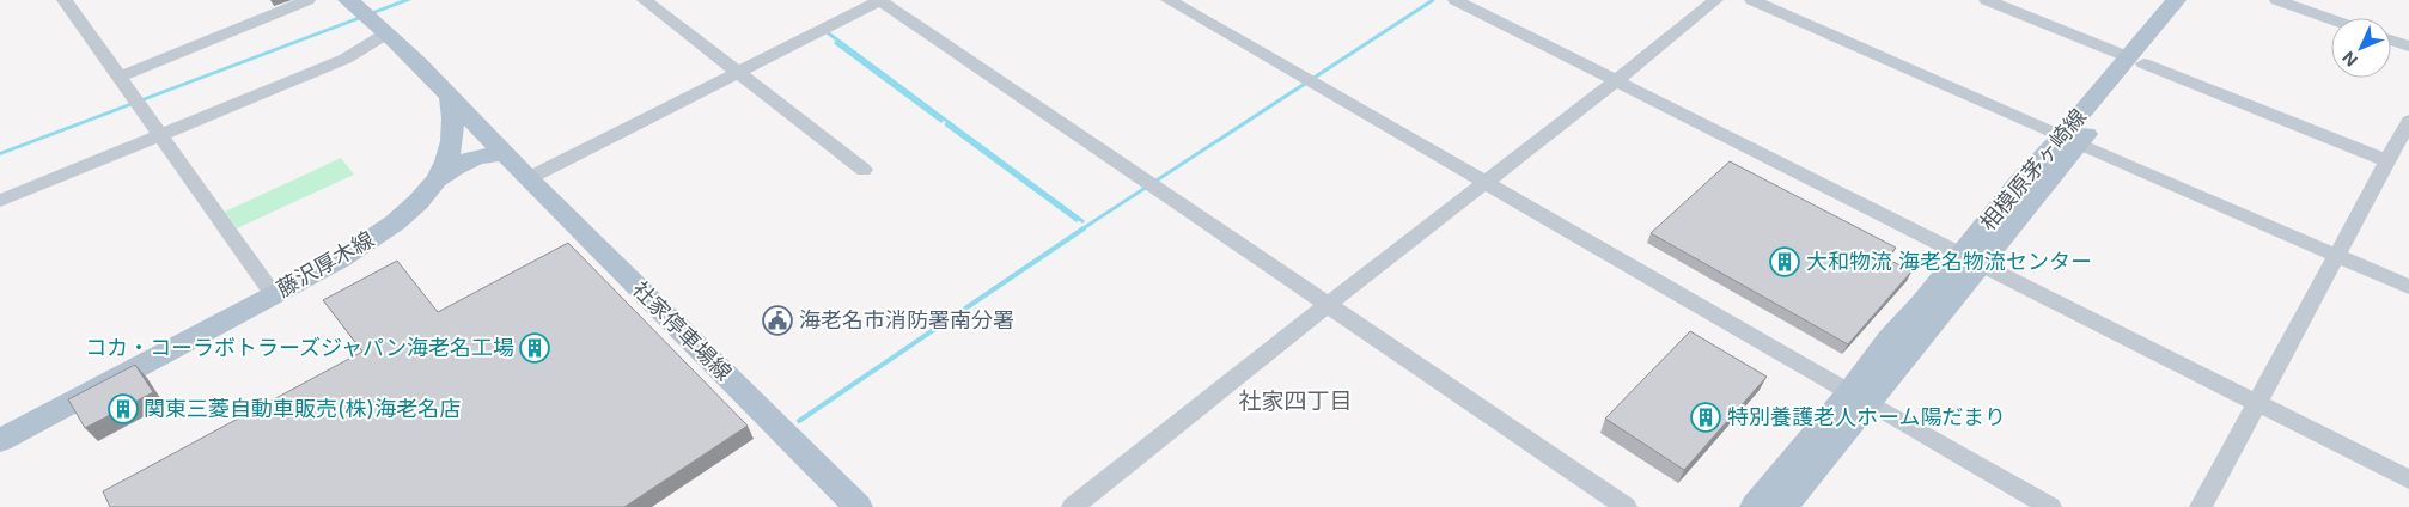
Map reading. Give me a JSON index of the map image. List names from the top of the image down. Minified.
{"streets":{"main road":["相模原茅ヶ崎線","藤沢厚木線","社家停車場線"]},"crossings":[["藤沢厚木線","社家停車場線"]],"districts":["社家四丁目"],"places":{"building":["大和物流 海老名物流センター","コカ・コーラボトラーズジャパン海老名工場","関東三菱自動車販売(株)海老名店","特別養護老人ホーム陽だまり"],"public building":["海老名市消防署南分署"]},"north":"bottom left"}
